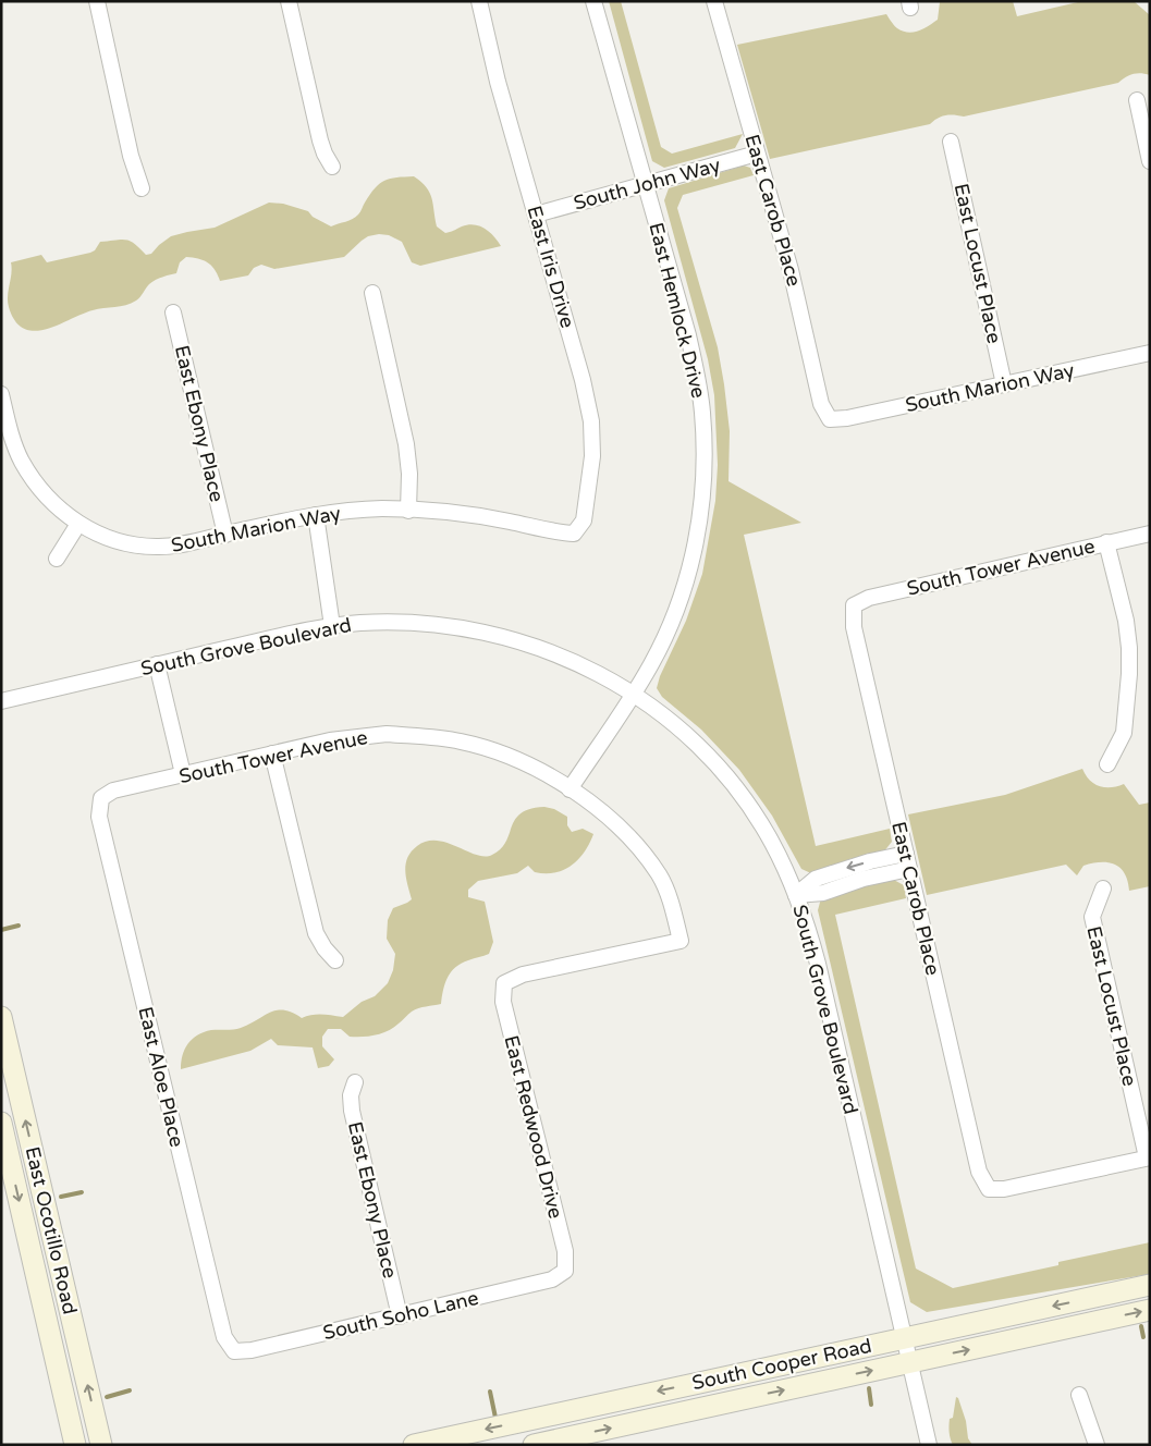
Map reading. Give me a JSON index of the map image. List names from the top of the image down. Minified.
{"streets":{"main road":["East Ocotillo Road","South Cooper Road"],"street":["South John Way","East Carob Place","East Locust Place","East Iris Drive","East Hemlock Drive","South Marion Way","East Ebony Place","South Tower Avenue","South Grove Boulevard","East Aloe Place","East Redwood Drive","South Soho Lane"]},"crossings":[["South John Way","East Carob Place"],["South John Way","East Iris Drive"],["South John Way","East Hemlock Drive"],["East Carob Place","East Locust Place"],["East Carob Place","South Marion Way"],["East Carob Place","South Tower Avenue"],["East Locust Place","South Marion Way"],["East Iris Drive","South Marion Way"],["East Hemlock Drive","South Tower Avenue"],["East Hemlock Drive","South Grove Boulevard"],["South Marion Way","East Ebony Place"],["East Ebony Place","South Soho Lane"],["South Tower Avenue","East Aloe Place"],["South Tower Avenue","East Redwood Drive"],["South Grove Boulevard","South Cooper Road"],["East Aloe Place","South Soho Lane"],["East Redwood Drive","South Soho Lane"]]}
